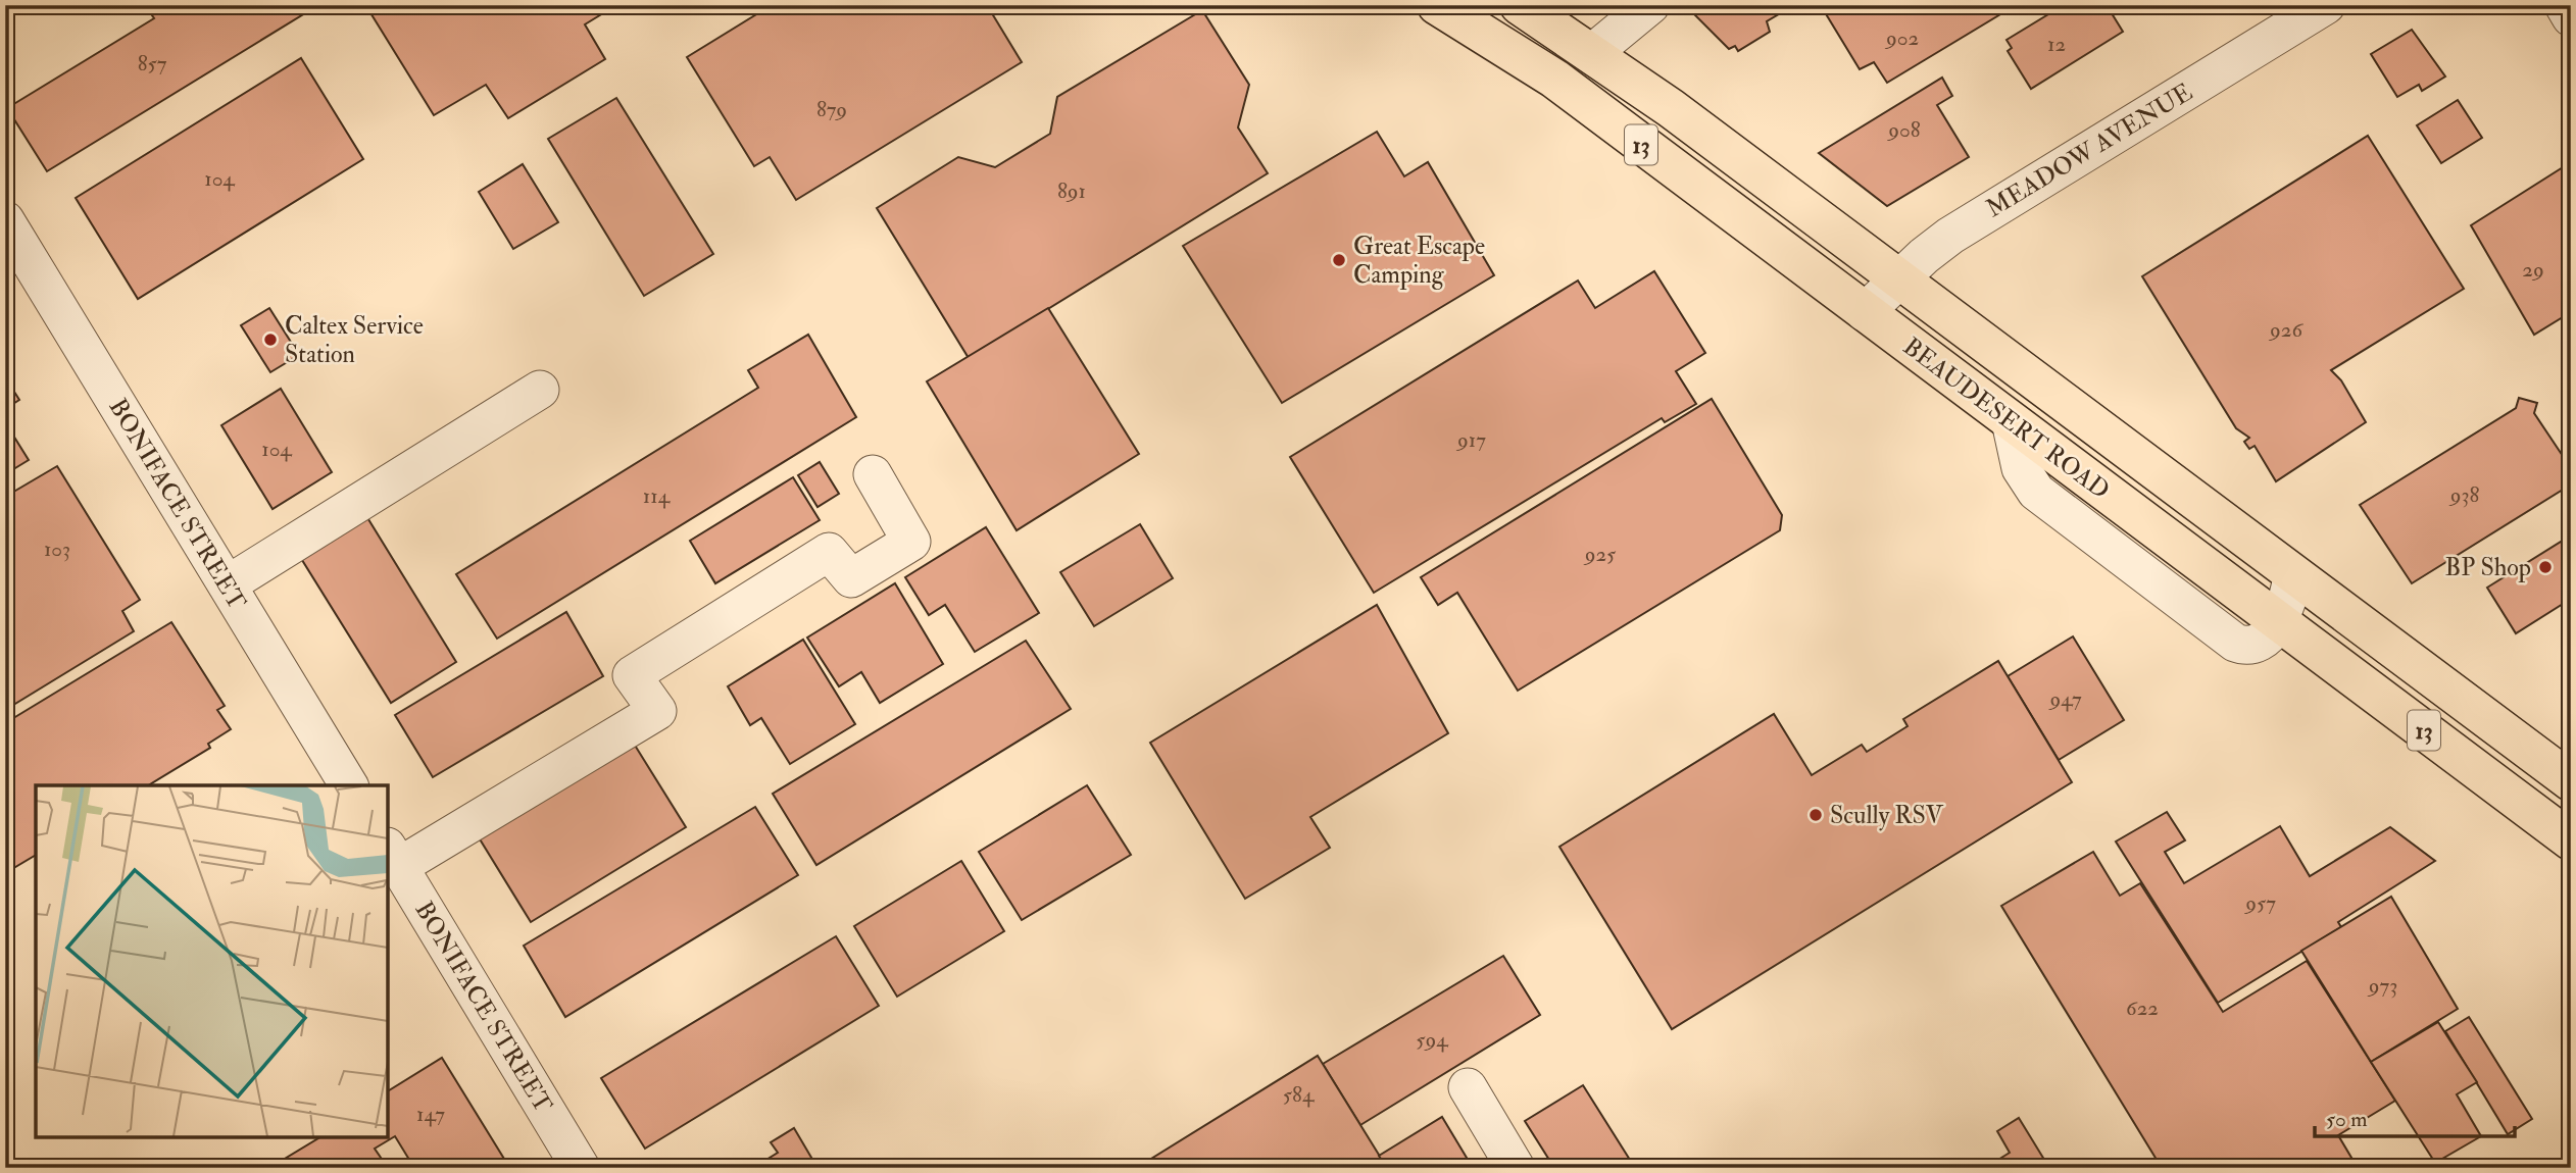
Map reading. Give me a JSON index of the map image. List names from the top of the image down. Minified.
{"streets":{"highway":["13","BEAUDESERT ROAD"],"street":["MEADOW AVENUE","BONIFACE STREET"]},"crossings":[["MEADOW AVENUE","BEAUDESERT ROAD"]],"places":["Great Escape Camping","Caltex Service Station","BP Shop","Scully RSV"],"house_numbers":["902","12","857","879","908","104","891","29","926","917","104","938","114","103","925","947","957","973","622","594","584","147"],"scale_bar":"50 m"}
